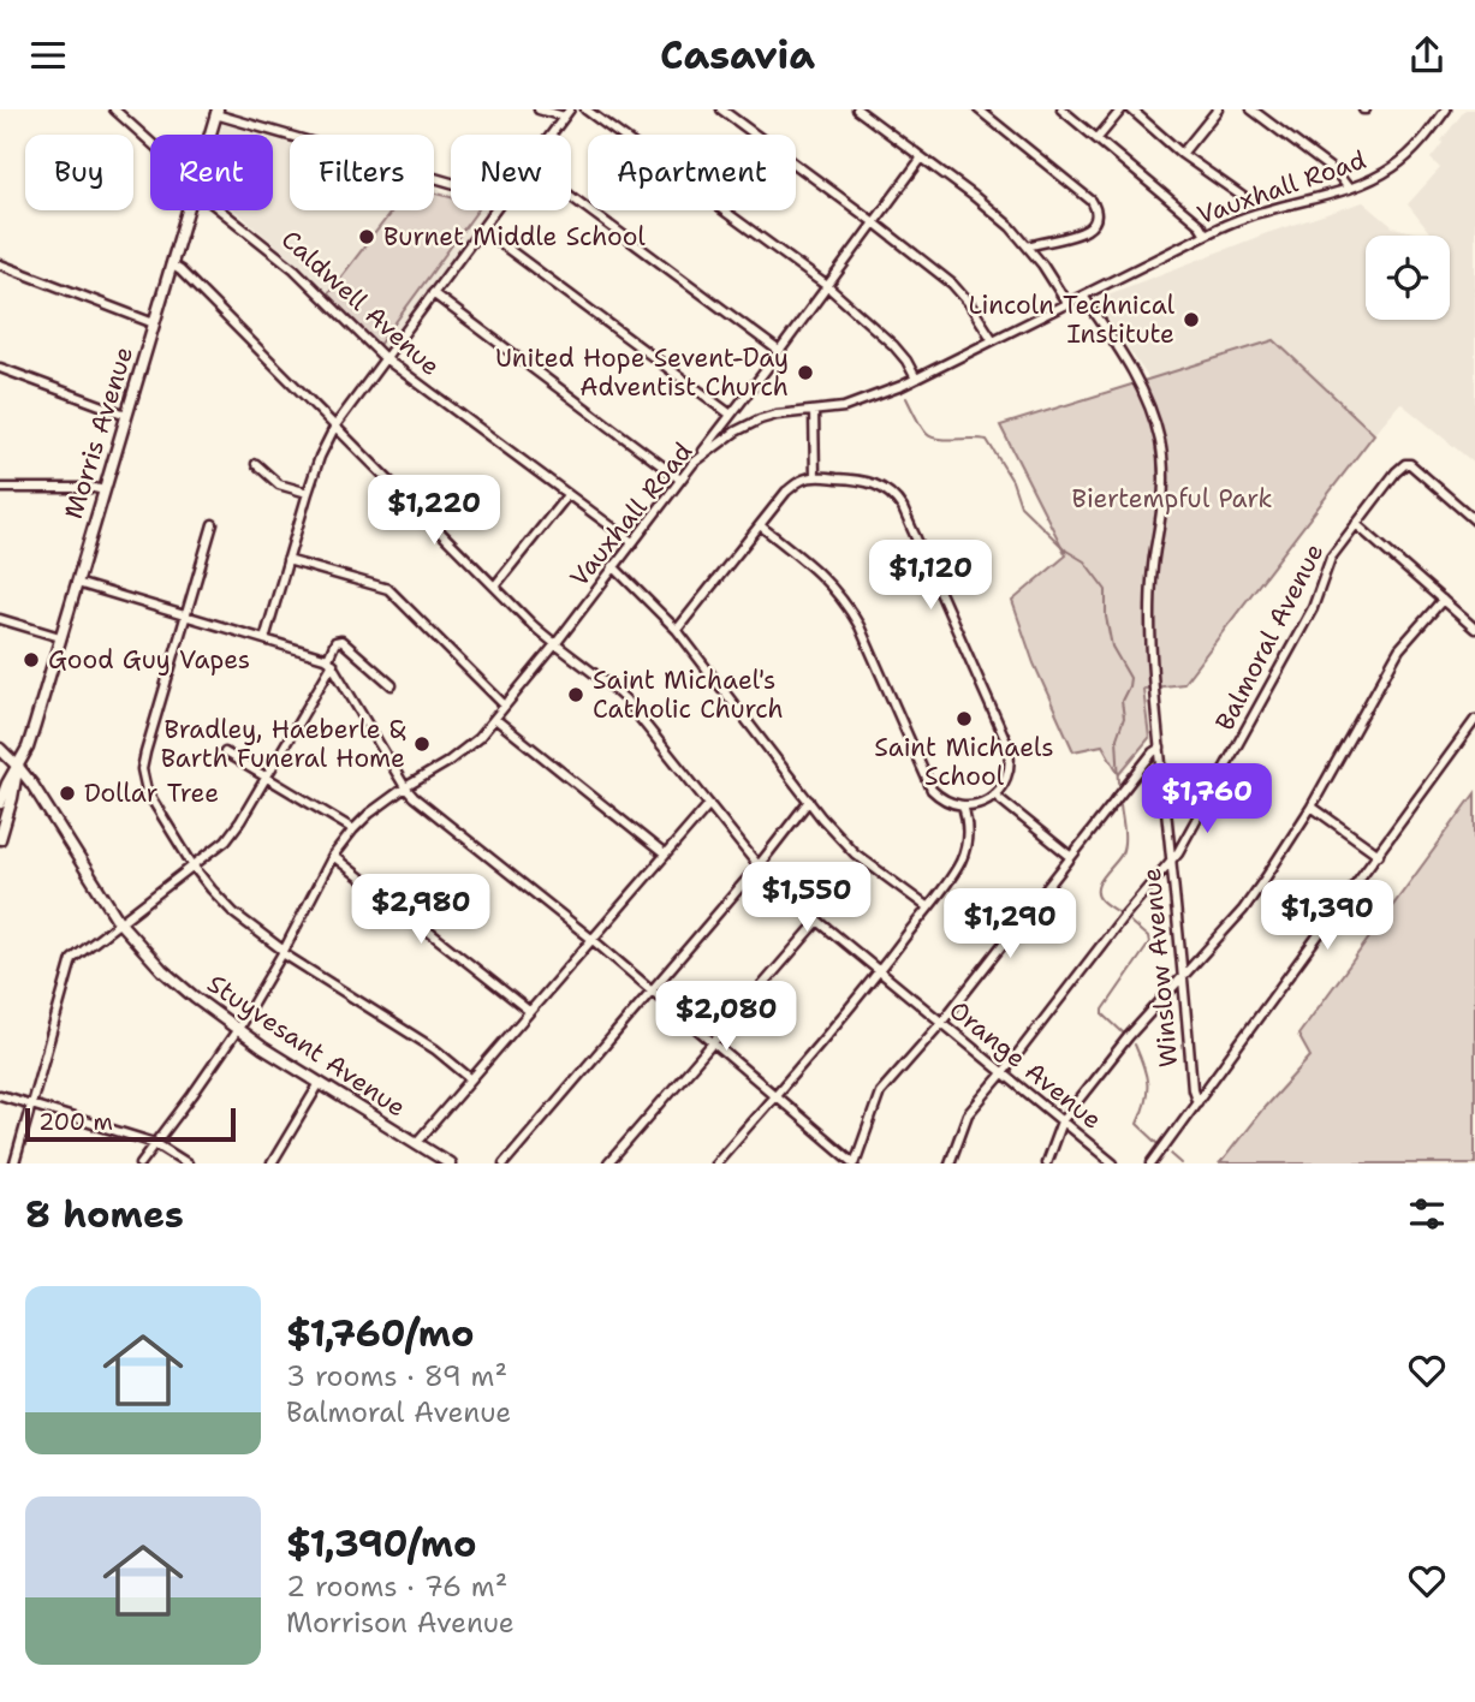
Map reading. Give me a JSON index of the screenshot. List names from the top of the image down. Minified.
{"streets":{"main road":["Morris Avenue","Stuyvesant Avenue"],"street":["Vauxhall Road","Caldwell Avenue","Balmoral Avenue","Winslow Avenue","Orange Avenue"]},"crossings":[["Vauxhall Road","Caldwell Avenue"],["Vauxhall Road","Winslow Avenue"],["Vauxhall Road","Stuyvesant Avenue"],["Vauxhall Road","Orange Avenue"],["Morris Avenue","Stuyvesant Avenue"],["Morris Avenue","Orange Avenue"],["Balmoral Avenue","Winslow Avenue"],["Balmoral Avenue","Orange Avenue"]],"parks":["Biertempful Park"],"places":["Burnet Middle School","Lincoln Technical Institute","United Hope Sevent-Day Adventist Church","Good Guy Vapes","Saint Michael's Catholic Church","Saint Michaels School","Bradley, Haeberle & Barth Funeral Home","Dollar Tree"],"scale_bar":"200 m","page":{"header":"Casavia","chip":["Buy","Rent","Filters","New","Apartment"],"price":["$1,220","$1,120","$1,760","$1,550","$2,980","$1,390","$1,290","$2,080"],"scale":"200 m","heading":"8 homes","list":[{"name":"$1,760/mo","note":"3 rooms · 89 m² · Balmoral Avenue"},{"name":"$1,390/mo","note":"2 rooms · 76 m² · Morrison Avenue"}]}}
